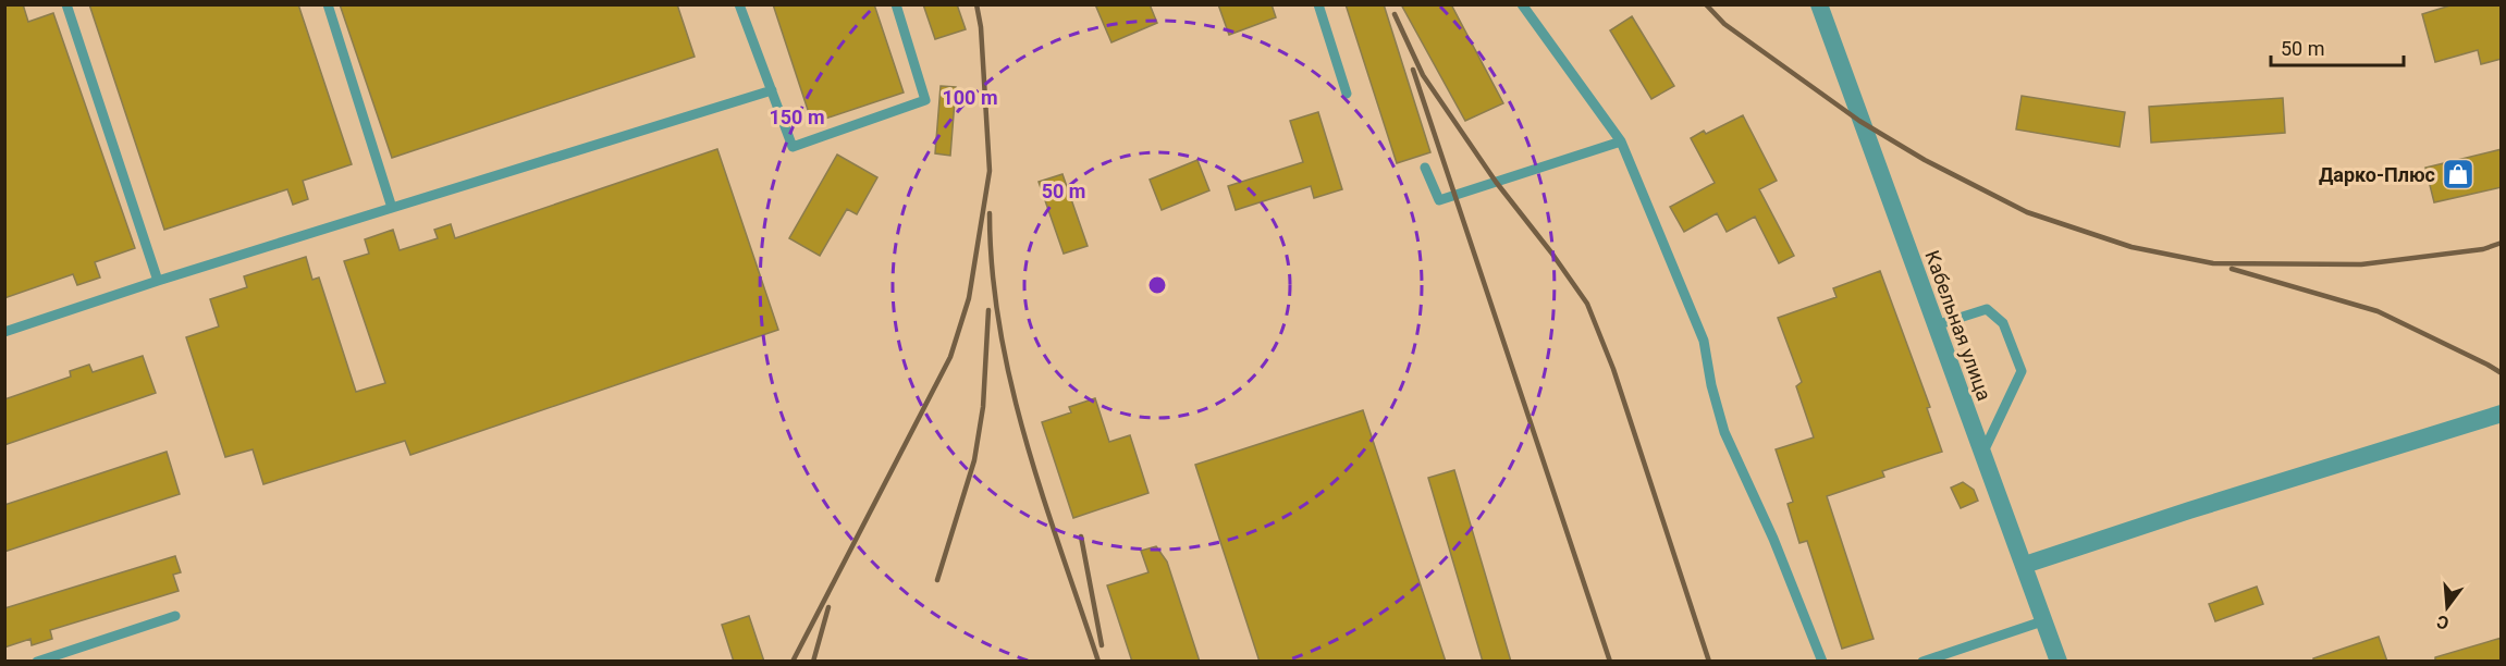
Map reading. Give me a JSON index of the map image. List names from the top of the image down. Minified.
{"streets":{"street":["Кабельная улица"]},"places":{"shop":["Дарко-Плюс"]},"scale_bar":"50 m","north":"bottom","rings":["100 m","150 m","50 m"]}
